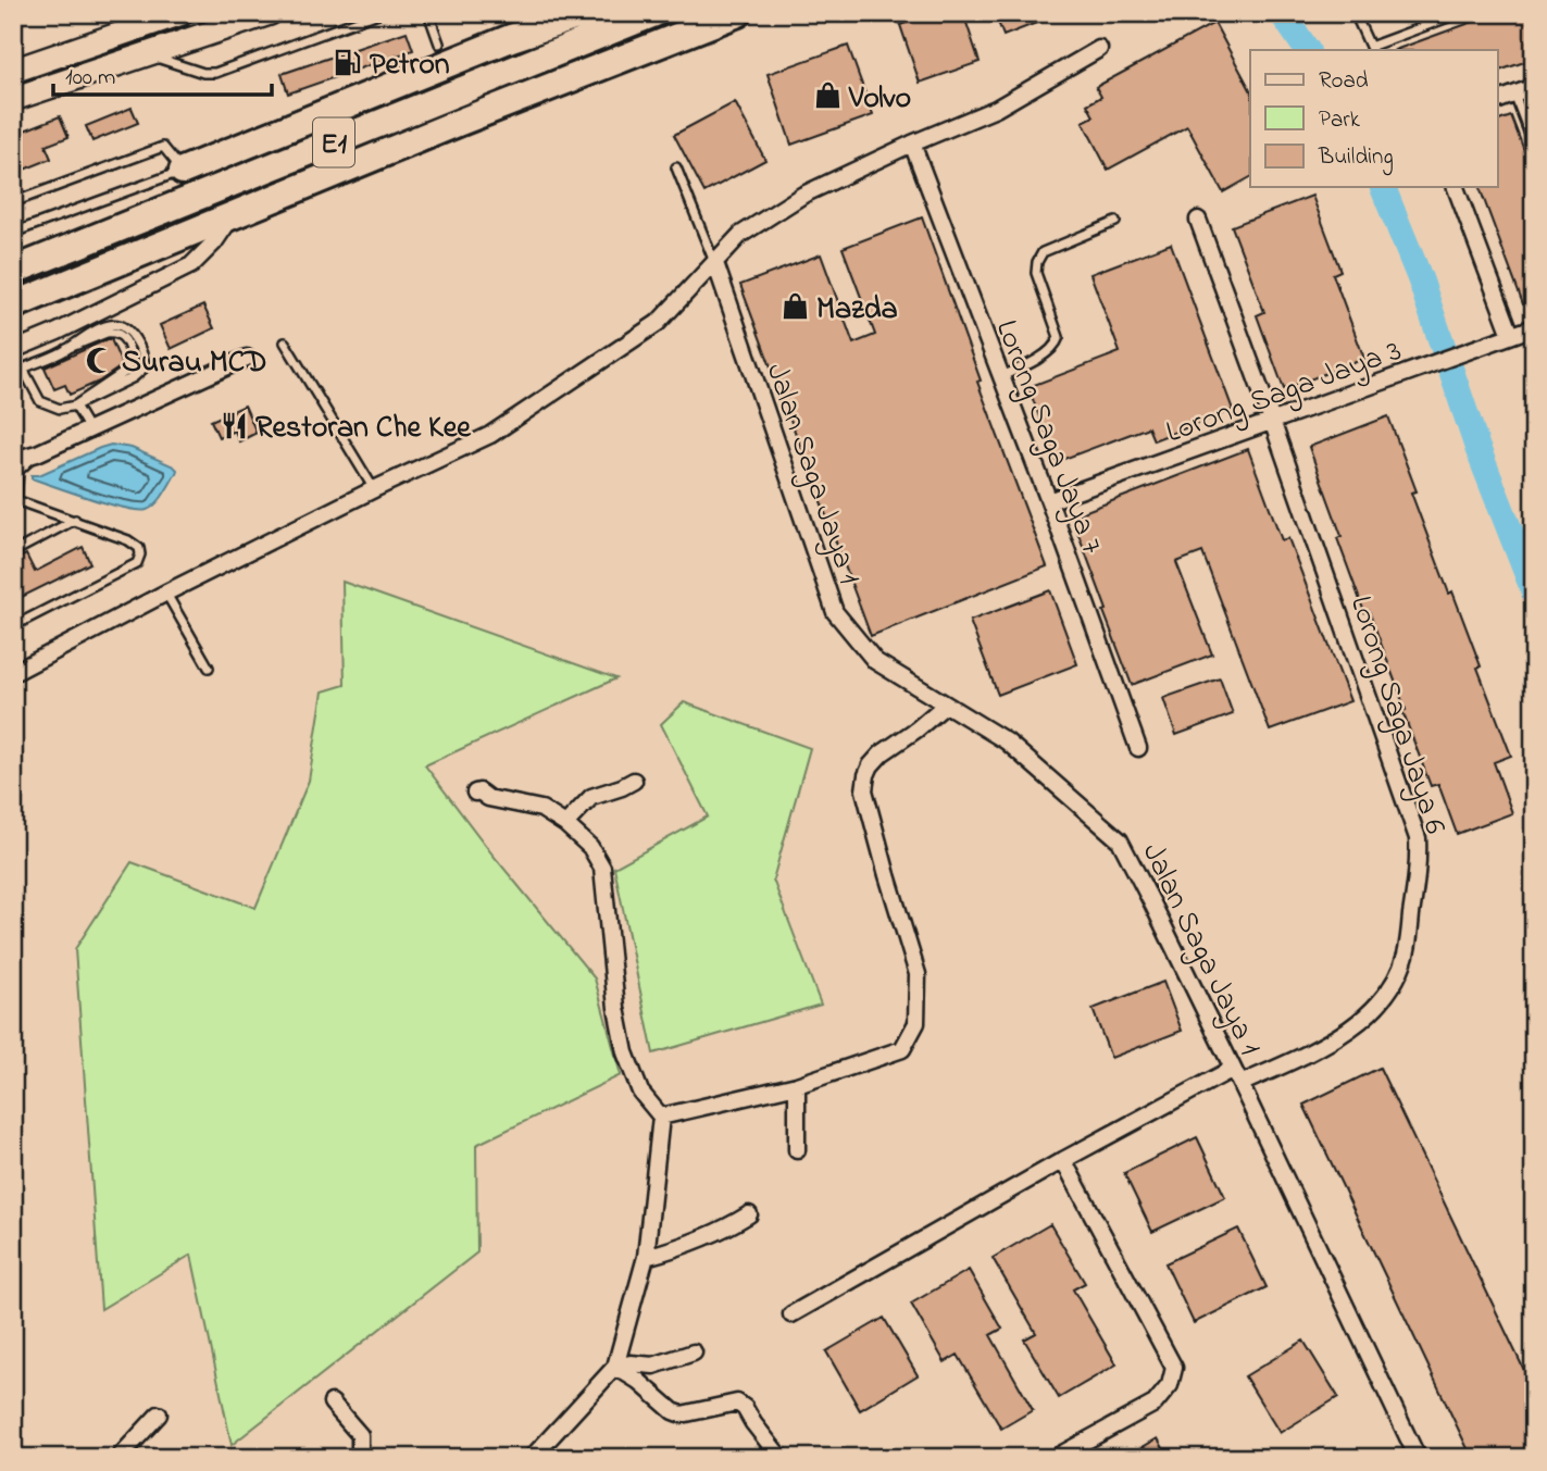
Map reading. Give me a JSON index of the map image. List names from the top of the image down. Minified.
{"streets":{"highway":["E1"],"street":["Lorong Saga Jaya 3","Lorong Saga Jaya 7","Jalan Saga Jaya 1","Lorong Saga Jaya 6"]},"crossings":[["Lorong Saga Jaya 3","Lorong Saga Jaya 7"],["Lorong Saga Jaya 3","Lorong Saga Jaya 6"],["Jalan Saga Jaya 1","Lorong Saga Jaya 6"]],"places":{"fuel station":["Petron"],"shop":["Volvo","Mazda"],"mosque":["Surau MCD"],"restaurant":["Restoran Che Kee"]},"legend":["Road","Park","Building"],"scale_bar":"100 m"}
